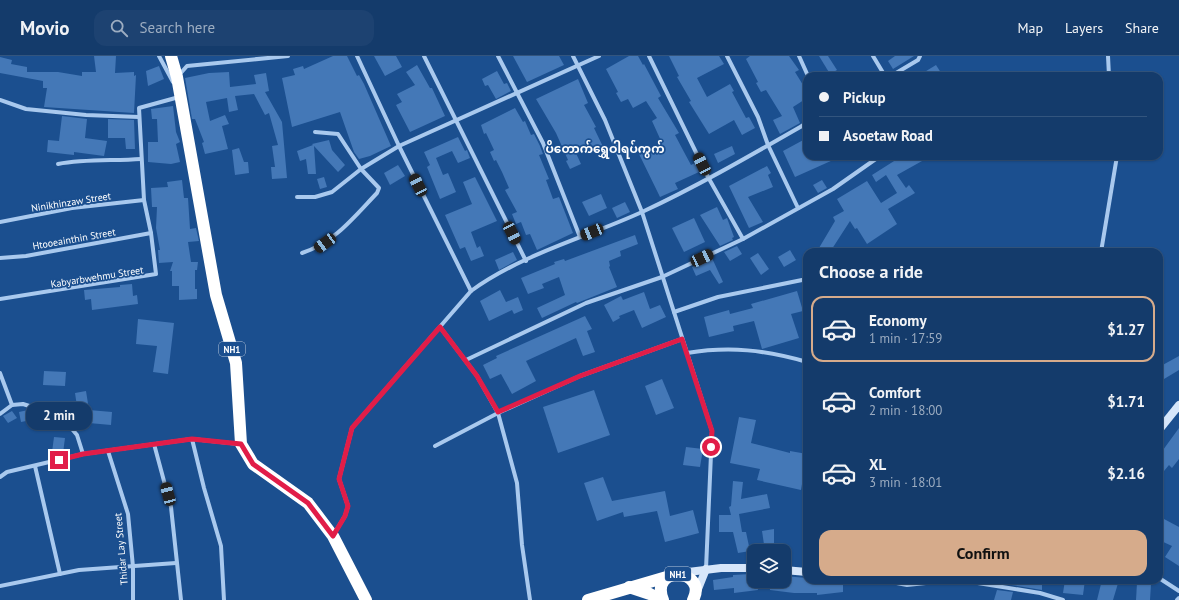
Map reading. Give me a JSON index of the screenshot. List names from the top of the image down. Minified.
{"streets":{"highway":["NH1"],"street":["Ninikhinzaw Street","Htooeainthin Street","Kabyarbwehmu Street","Thidar Lay Street"]},"crossings":[["Ninikhinzaw Street","Kabyarbwehmu Street"],["Htooeainthin Street","Kabyarbwehmu Street"]],"districts":["ပိတောက်ရွှေဝါရပ်ကွက်"],"page":{"header":"Movio","search":"Search here","nav":["Map","Layers","Share"],"banner":["Pickup","Asoetaw Road"],"heading":"Choose a ride","list":[{"name":"Economy","note":"1 min · 17:59","value":"$1.27"},{"name":"Comfort","note":"2 min · 18:00","value":"$1.71"},{"name":"XL","note":"3 min · 18:01","value":"$2.16"}],"bubble":"2 min","buttons":"Confirm"}}
